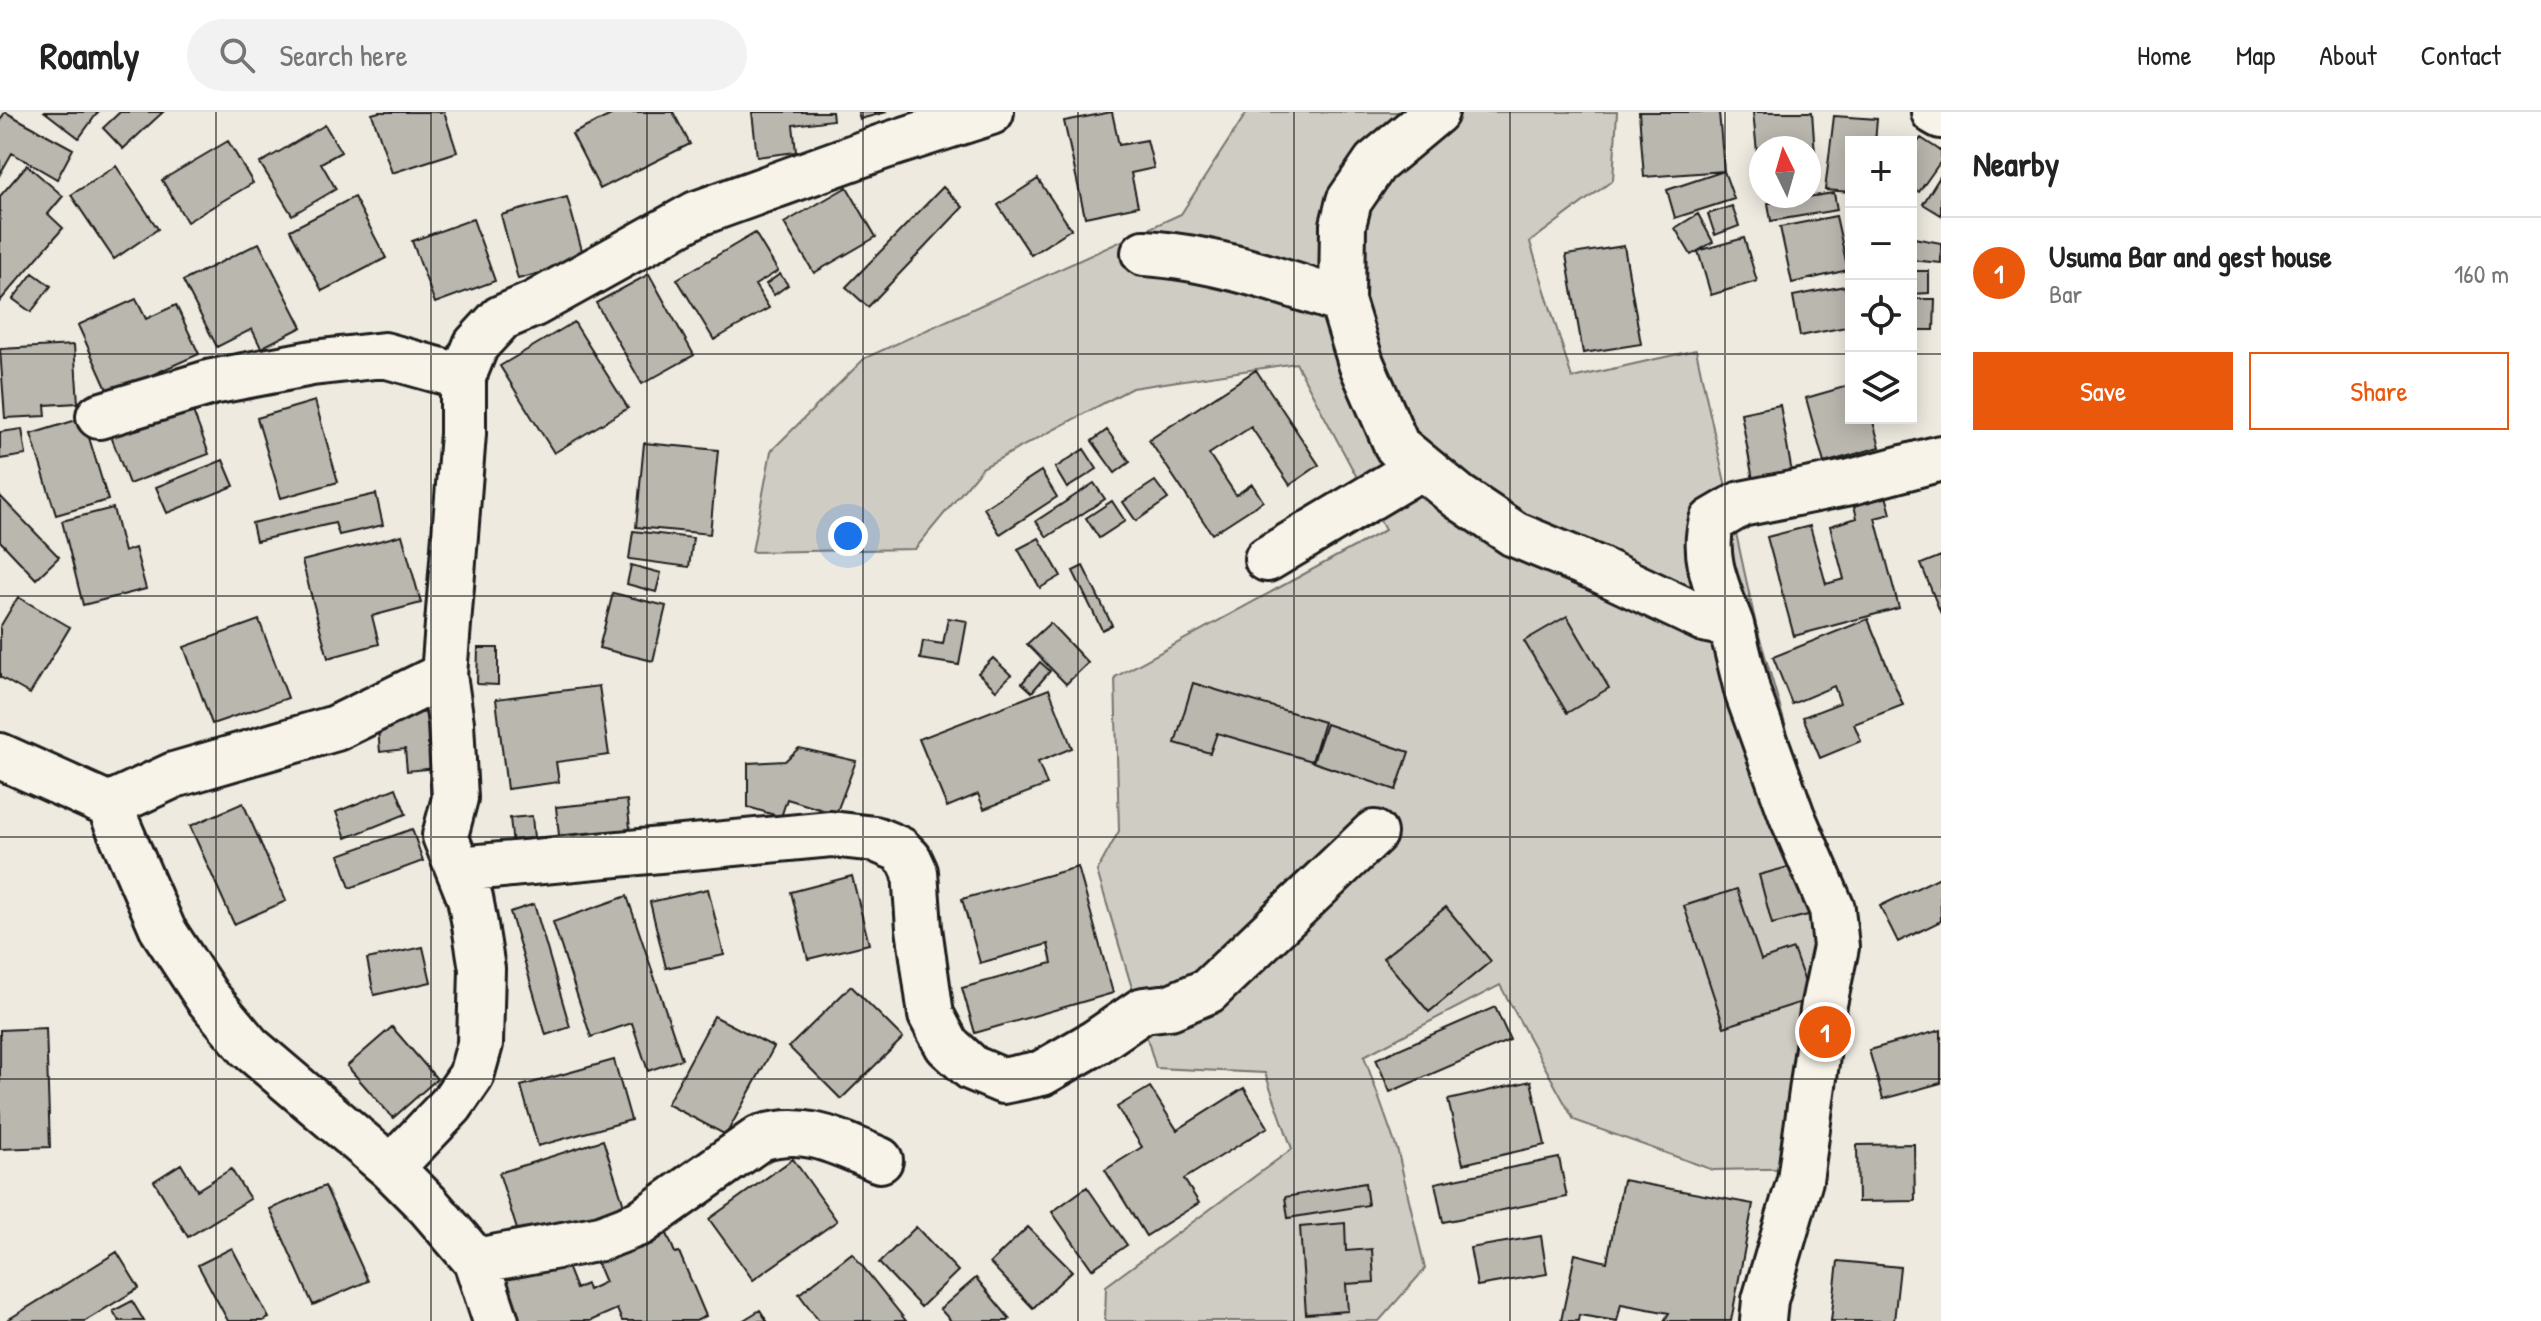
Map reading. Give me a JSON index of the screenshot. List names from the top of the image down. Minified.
{"north":"top","page":{"header":"Roamly","search":"Search here","nav":["Home","Map","About","Contact"],"heading":"Nearby","map_buttons":["+","−"],"list":[{"mark":"1","name":"Usuma Bar and gest house","note":"Bar","value":"160 m"}],"buttons":["Save","Share"],"pins":"1"}}
